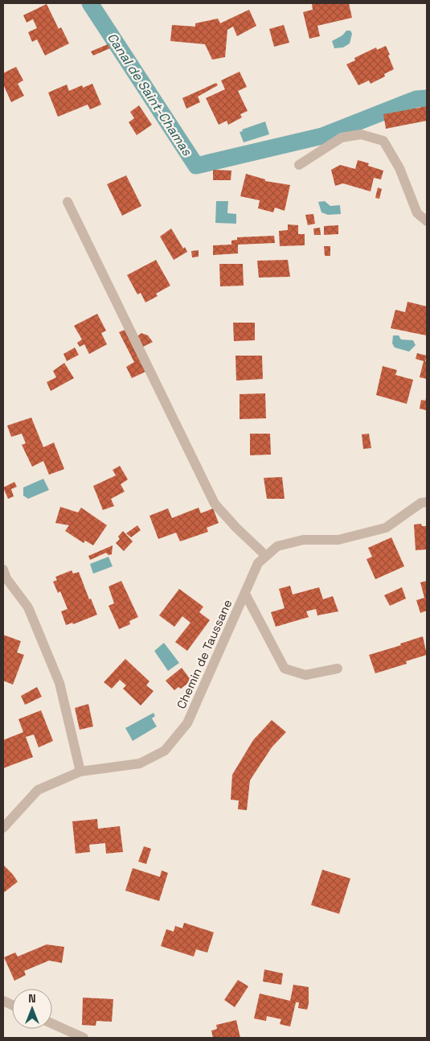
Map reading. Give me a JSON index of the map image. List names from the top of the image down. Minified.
{"streets":{"street":["Chemin de Taussane"]},"water":["Canal de Saint-Chamas"],"north":"top"}
